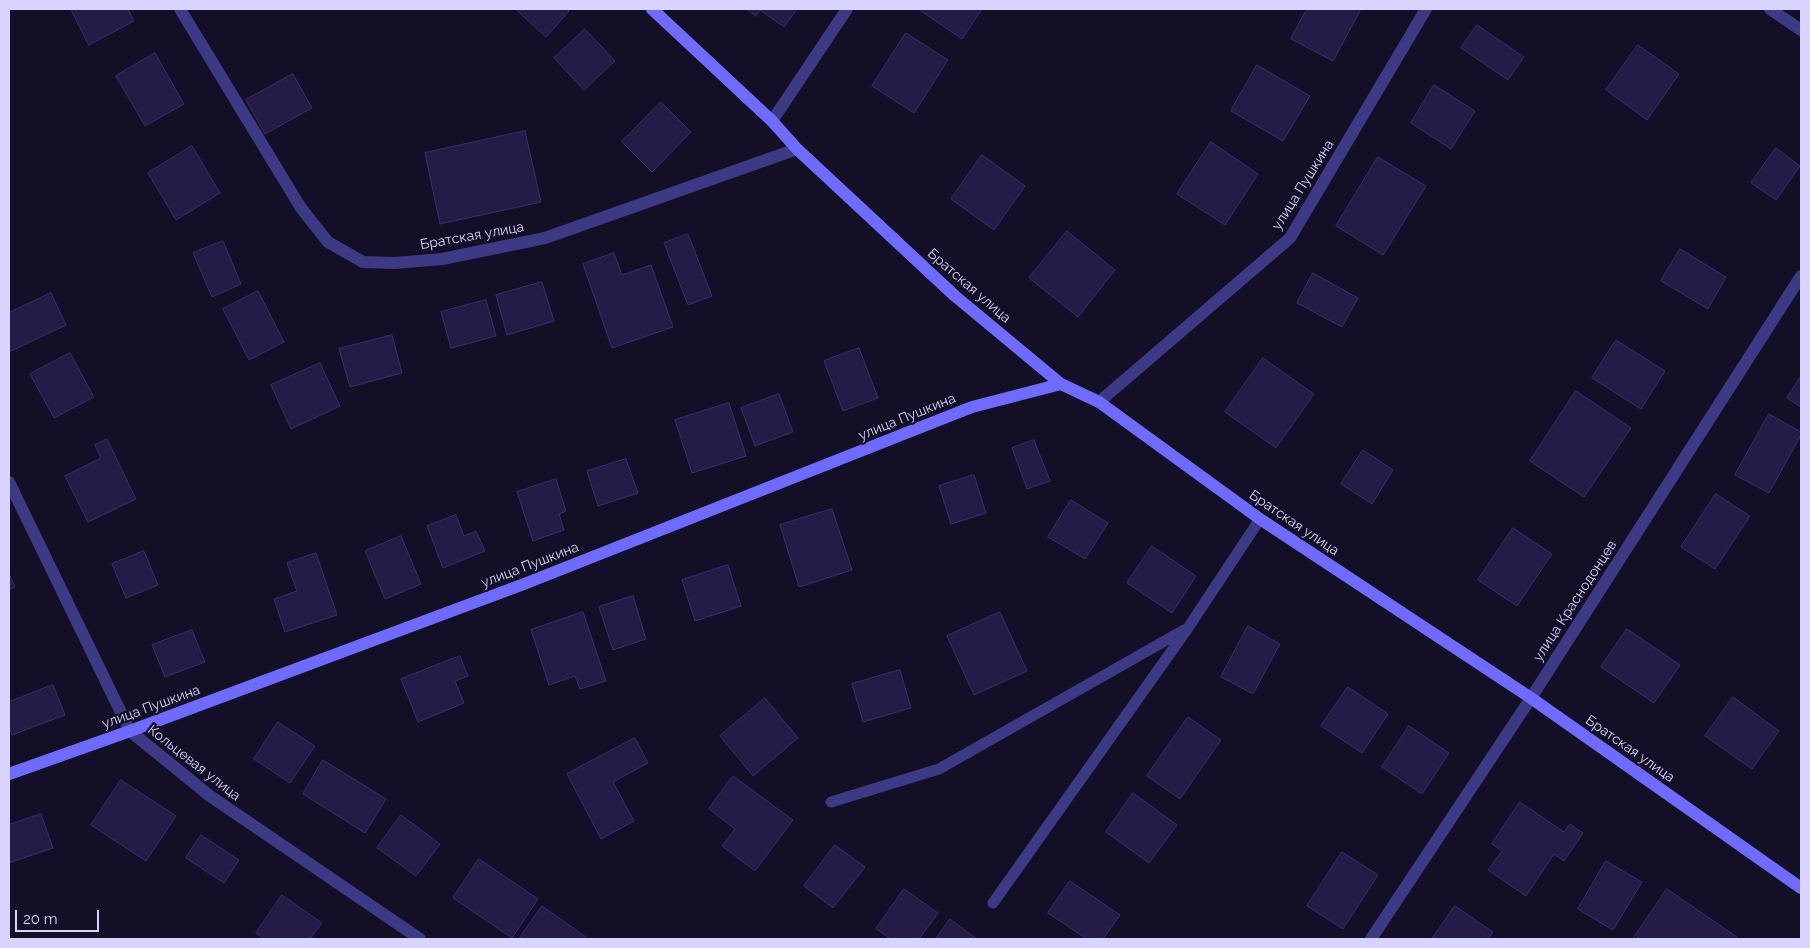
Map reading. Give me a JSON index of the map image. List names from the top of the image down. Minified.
{"streets":{"main road":["улица Пушкина","Братская улица"],"street":["улица Краснодонцев","Кольцевая улица"]},"crossings":[["улица Пушкина","Братская улица"],["улица Пушкина","Кольцевая улица"],["Братская улица","улица Краснодонцев"]],"scale_bar":"20 m"}
